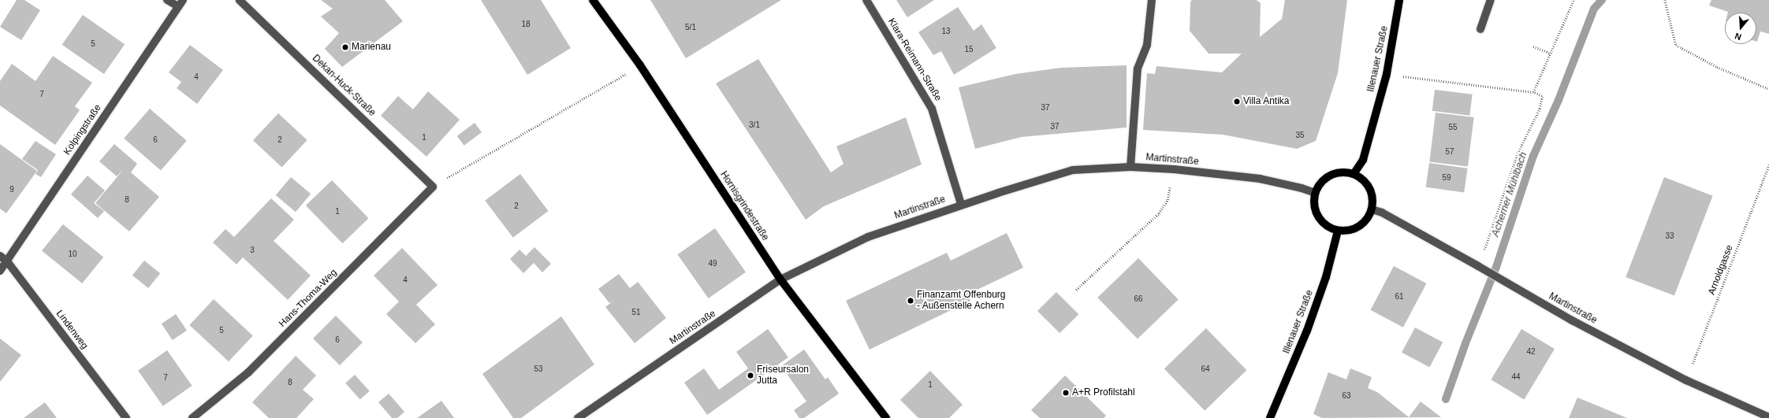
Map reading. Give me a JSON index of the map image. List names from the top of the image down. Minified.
{"streets":{"main road":["Illenauer Straße","Hornisgrindestraße"],"street":["Klara-Reimann-Straße","Dekan-Huck-Straße","Kolpingstraße","Martinstraße","Hans-Thoma-Weg","Lindenweg"],"path":["Arnoldgasse"]},"crossings":[["Illenauer Straße","Martinstraße"],["Klara-Reimann-Straße","Martinstraße"],["Dekan-Huck-Straße","Hans-Thoma-Weg"],["Kolpingstraße","Lindenweg"],["Martinstraße","Hornisgrindestraße"],["Martinstraße","Arnoldgasse"]],"water":["Acherner Mühlbach"],"places":["Marienau","Villa Antika","Finanzamt Offenburg - Außenstelle Achern","Friseursalon Jutta","A+R Profilstahl"],"house_numbers":["18","5/1","13","5","15","4","7","37","3/1","37","55","35","1","6","2","57","59","9","8","2","1","33","3","10","49","4","61","66","51","5","6","42","53","64","44","7","8","1","63"],"north":"bottom"}
